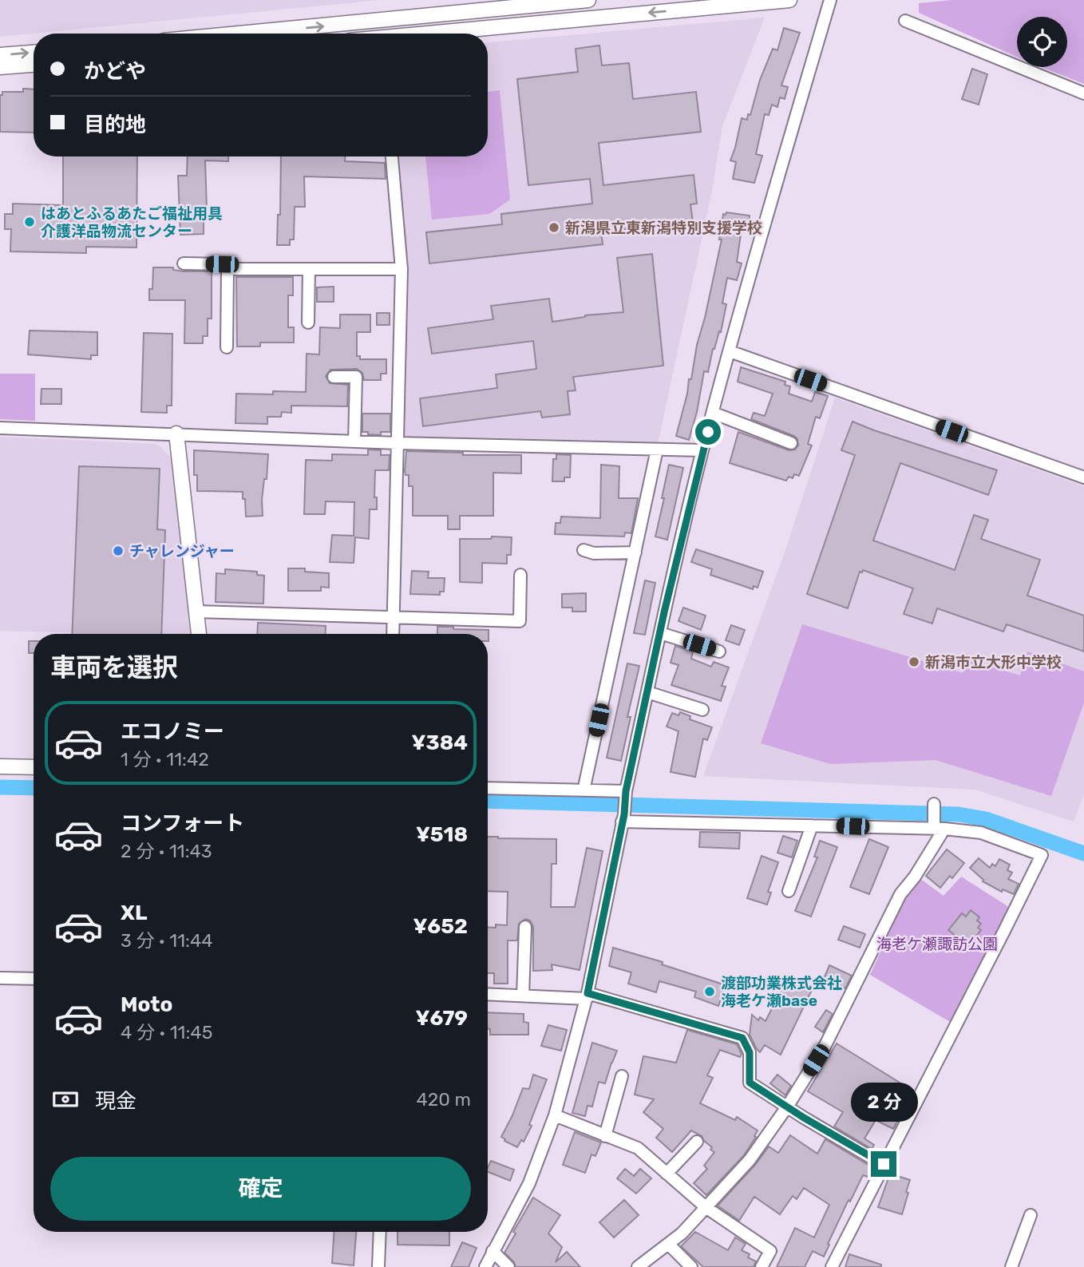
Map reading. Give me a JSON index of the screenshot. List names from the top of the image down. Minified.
{"parks":["海老ケ瀬諏訪公園"],"places":["はあとふるあたご福祉用具 介護洋品物流センター","新潟県立東新潟特別支援学校","チャレンジャー","新潟市立大形中学校","渡部功業株式会社 海老ケ瀬base"],"page":{"banner":["かどや","目的地"],"heading":"車両を選択","list":[{"name":"エコノミー","note":"1 分 · 11:42","value":"¥384"},{"name":"コンフォート","note":"2 分 · 11:43","value":"¥518"},{"name":"XL","note":"3 分 · 11:44","value":"¥652"},{"name":"Moto","note":"4 分 · 11:45","value":"¥679"}],"pay":["現金","420 m"],"bubble":"2 分","buttons":"確定"}}
